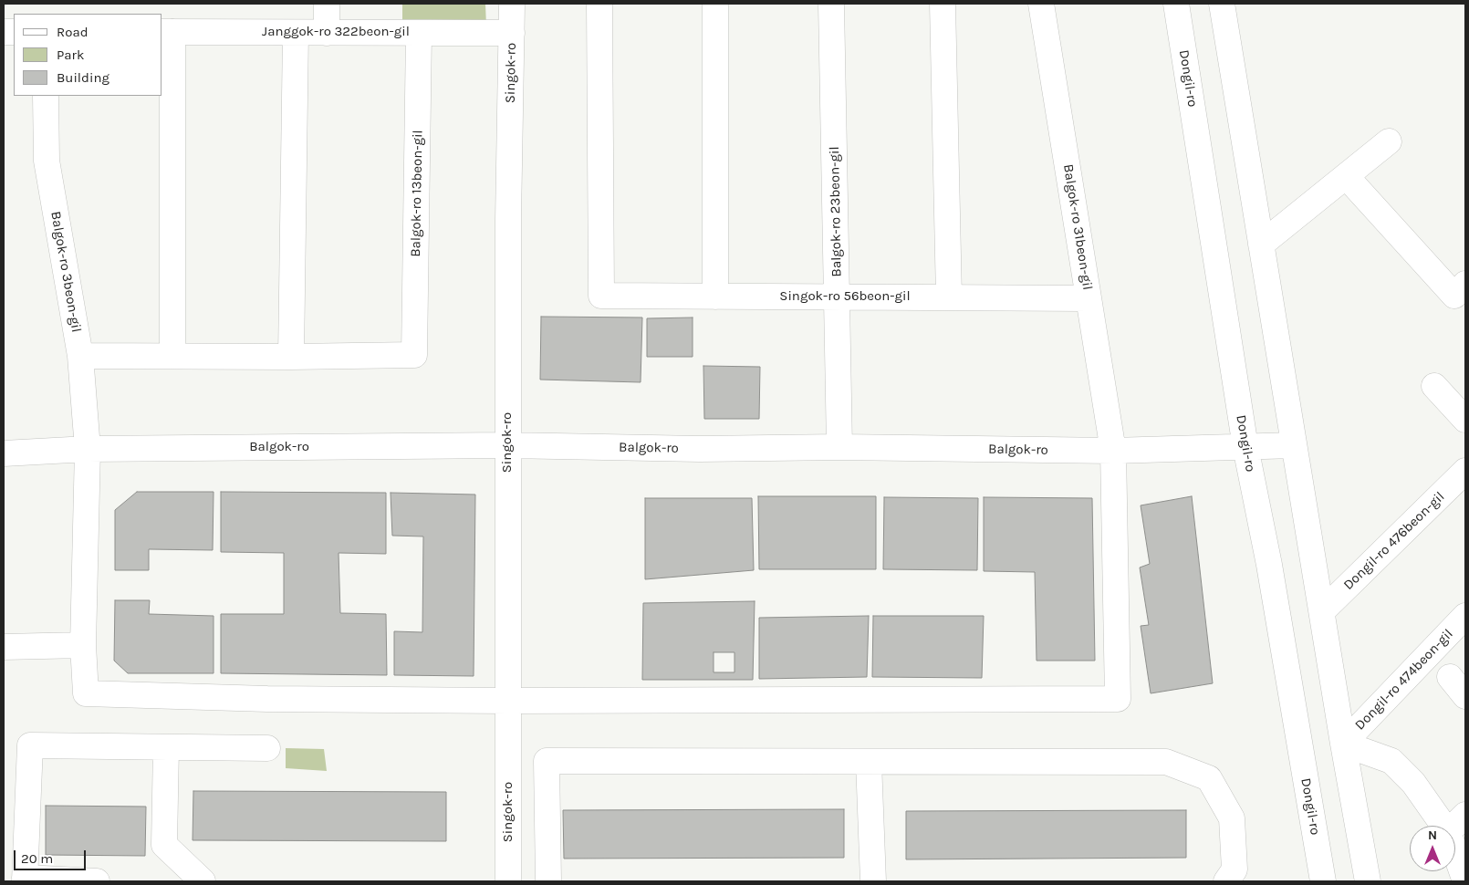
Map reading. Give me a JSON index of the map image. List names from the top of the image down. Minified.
{"streets":{"street":["Janggok-ro 322beon-gil","Singok-ro","Dongil-ro","Balgok-ro 13beon-gil","Balgok-ro 23beon-gil","Balgok-ro 31beon-gil","Balgok-ro 3beon-gil","Singok-ro 56beon-gil","Balgok-ro","Dongil-ro 476beon-gil","Dongil-ro 474beon-gil"]},"crossings":[["Janggok-ro 322beon-gil","Singok-ro"],["Janggok-ro 322beon-gil","Balgok-ro 13beon-gil"],["Singok-ro","Balgok-ro 31beon-gil"],["Singok-ro","Balgok-ro 3beon-gil"],["Singok-ro","Balgok-ro"],["Dongil-ro","Balgok-ro"],["Balgok-ro 23beon-gil","Singok-ro 56beon-gil"],["Balgok-ro 23beon-gil","Balgok-ro"],["Balgok-ro 31beon-gil","Balgok-ro 3beon-gil"],["Balgok-ro 31beon-gil","Singok-ro 56beon-gil"],["Balgok-ro 31beon-gil","Balgok-ro"],["Balgok-ro 3beon-gil","Balgok-ro"]],"legend":["Road","Park","Building"],"scale_bar":"20 m","north":"top"}
